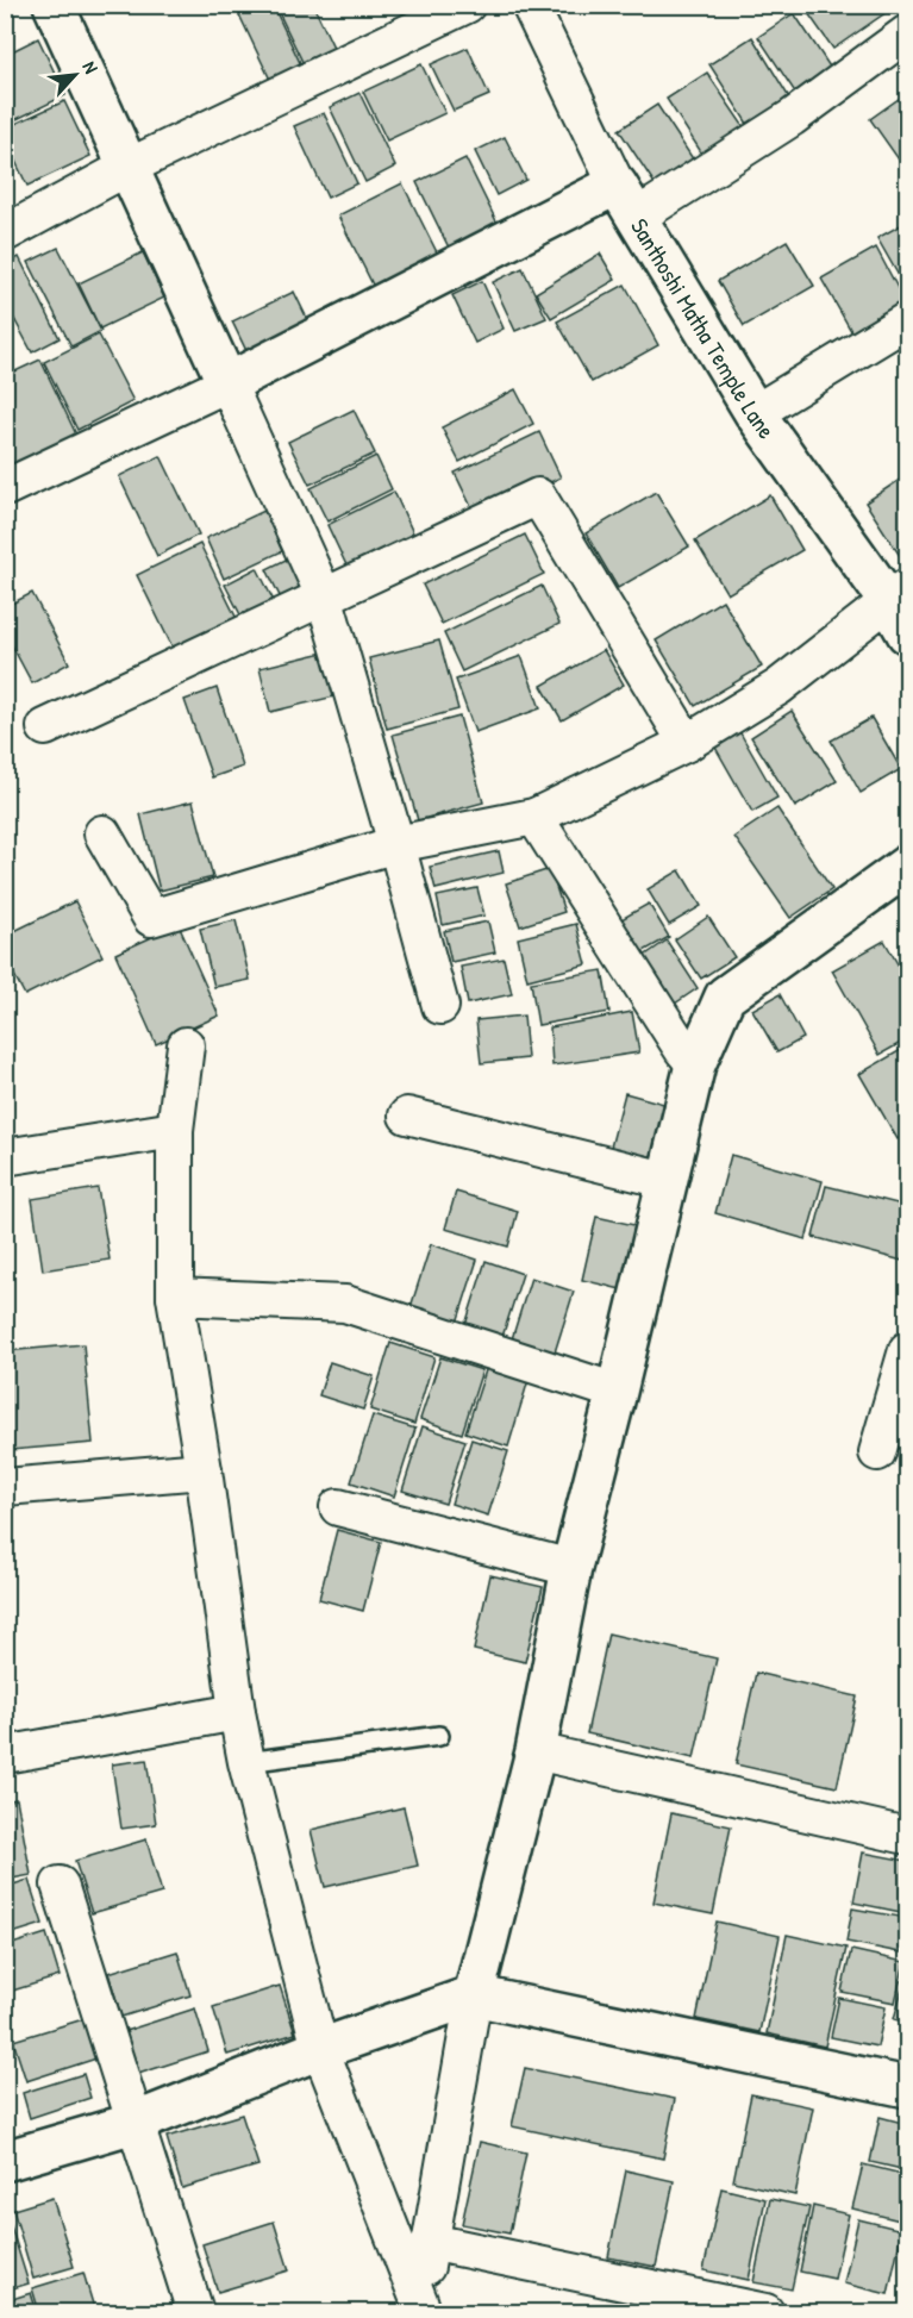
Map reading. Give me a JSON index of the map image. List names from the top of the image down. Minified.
{"streets":{"street":["Santhoshi Matha Temple Lane"]},"north":"top right"}
